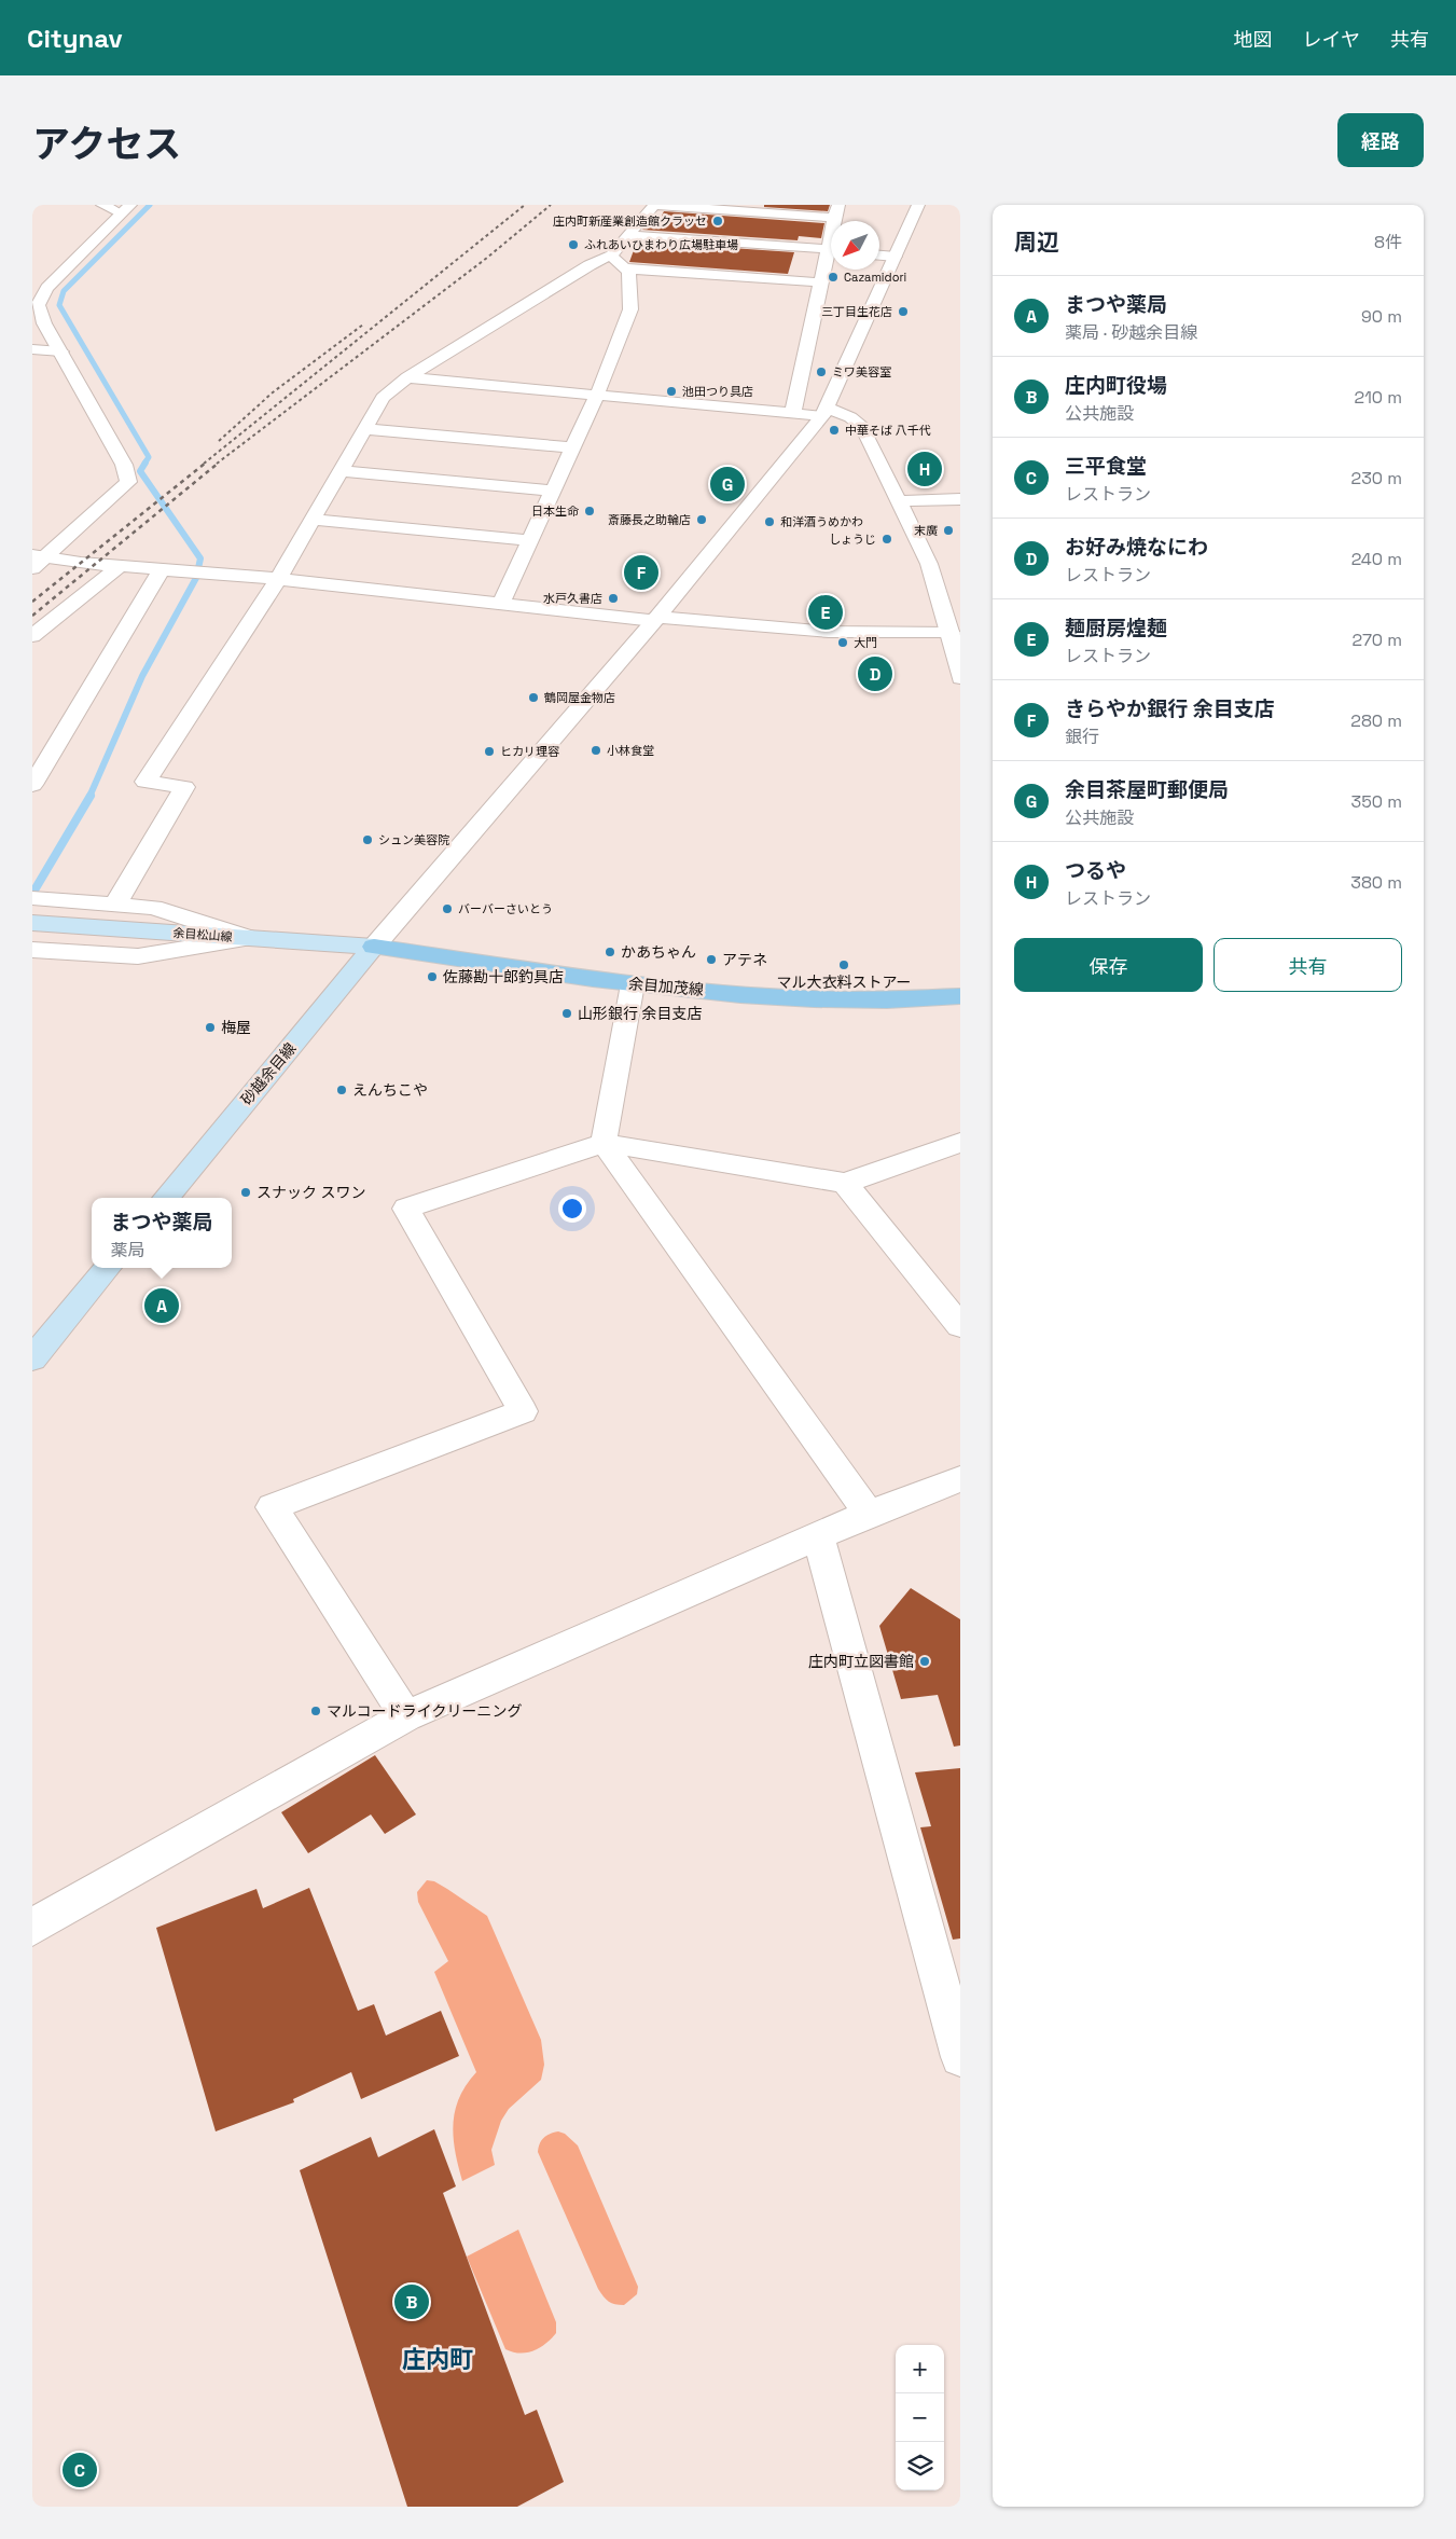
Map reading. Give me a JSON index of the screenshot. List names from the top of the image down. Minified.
{"streets":{"main road":["余目松山線","余目加茂線","砂越余目線"]},"crossings":[["余目松山線","余目加茂線"],["余目松山線","砂越余目線"],["余目加茂線","砂越余目線"]],"districts":["庄内町"],"places":["庄内町新産業創造館クラッセ","ふれあいひまわり広場駐車場","Cazamidori","三丁目生花店","ミワ美容室","池田つり具店","中華そば 八千代","日本生命","斎藤長之助輪店","和洋酒うめかわ","末廣","しょうじ","水戸久書店","大門","鶴岡屋金物店","小林食堂","ヒカリ理容","シュン美容院","バーバーさいとう","かあちゃん","アテネ","マル大衣料ストアー","佐藤勘十郎釣具店","山形銀行 余目支店","梅屋","えんちこや","スナック スワン","庄内町立図書館","マルコードライクリーニング"],"north":"bottom left","page":{"header":"Citynav","nav":["地図","レイヤ","共有"],"title":"アクセス","buttons":["経路",["保存","共有"]],"heading":["周辺","8件"],"list":[{"mark":"A","name":"まつや薬局","note":"薬局 · 砂越余目線","value":"90 m"},{"mark":"B","name":"庄内町役場","note":"公共施設","value":"210 m"},{"mark":"C","name":"三平食堂","note":"レストラン","value":"230 m"},{"mark":"D","name":"お好み焼なにわ","note":"レストラン","value":"240 m"},{"mark":"E","name":"麺厨房煌麺","note":"レストラン","value":"270 m"},{"mark":"F","name":"きらやか銀行 余目支店","note":"銀行","value":"280 m"},{"mark":"G","name":"余目茶屋町郵便局","note":"公共施設","value":"350 m"},{"mark":"H","name":"つるや","note":"レストラン","value":"380 m"}],"pins":["H","G","F","E","D","A","B","C"],"popup":["まつや薬局","薬局"],"map_buttons":["+","−"]}}
